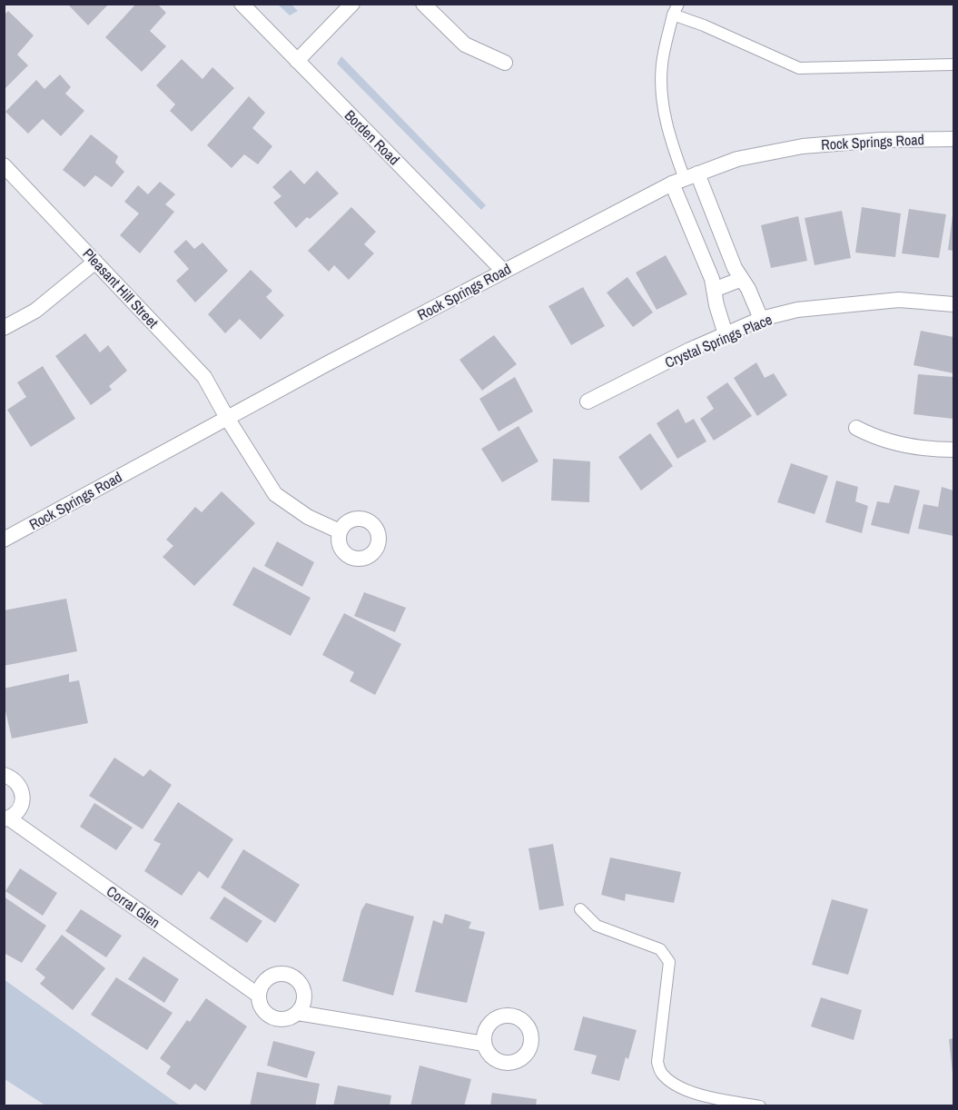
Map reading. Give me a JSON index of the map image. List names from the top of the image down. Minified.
{"streets":{"street":["Borden Road","Rock Springs Road","Pleasant Hill Street","Crystal Springs Place","Corral Glen"]},"crossings":[["Borden Road","Rock Springs Road"],["Rock Springs Road","Pleasant Hill Street"]]}
